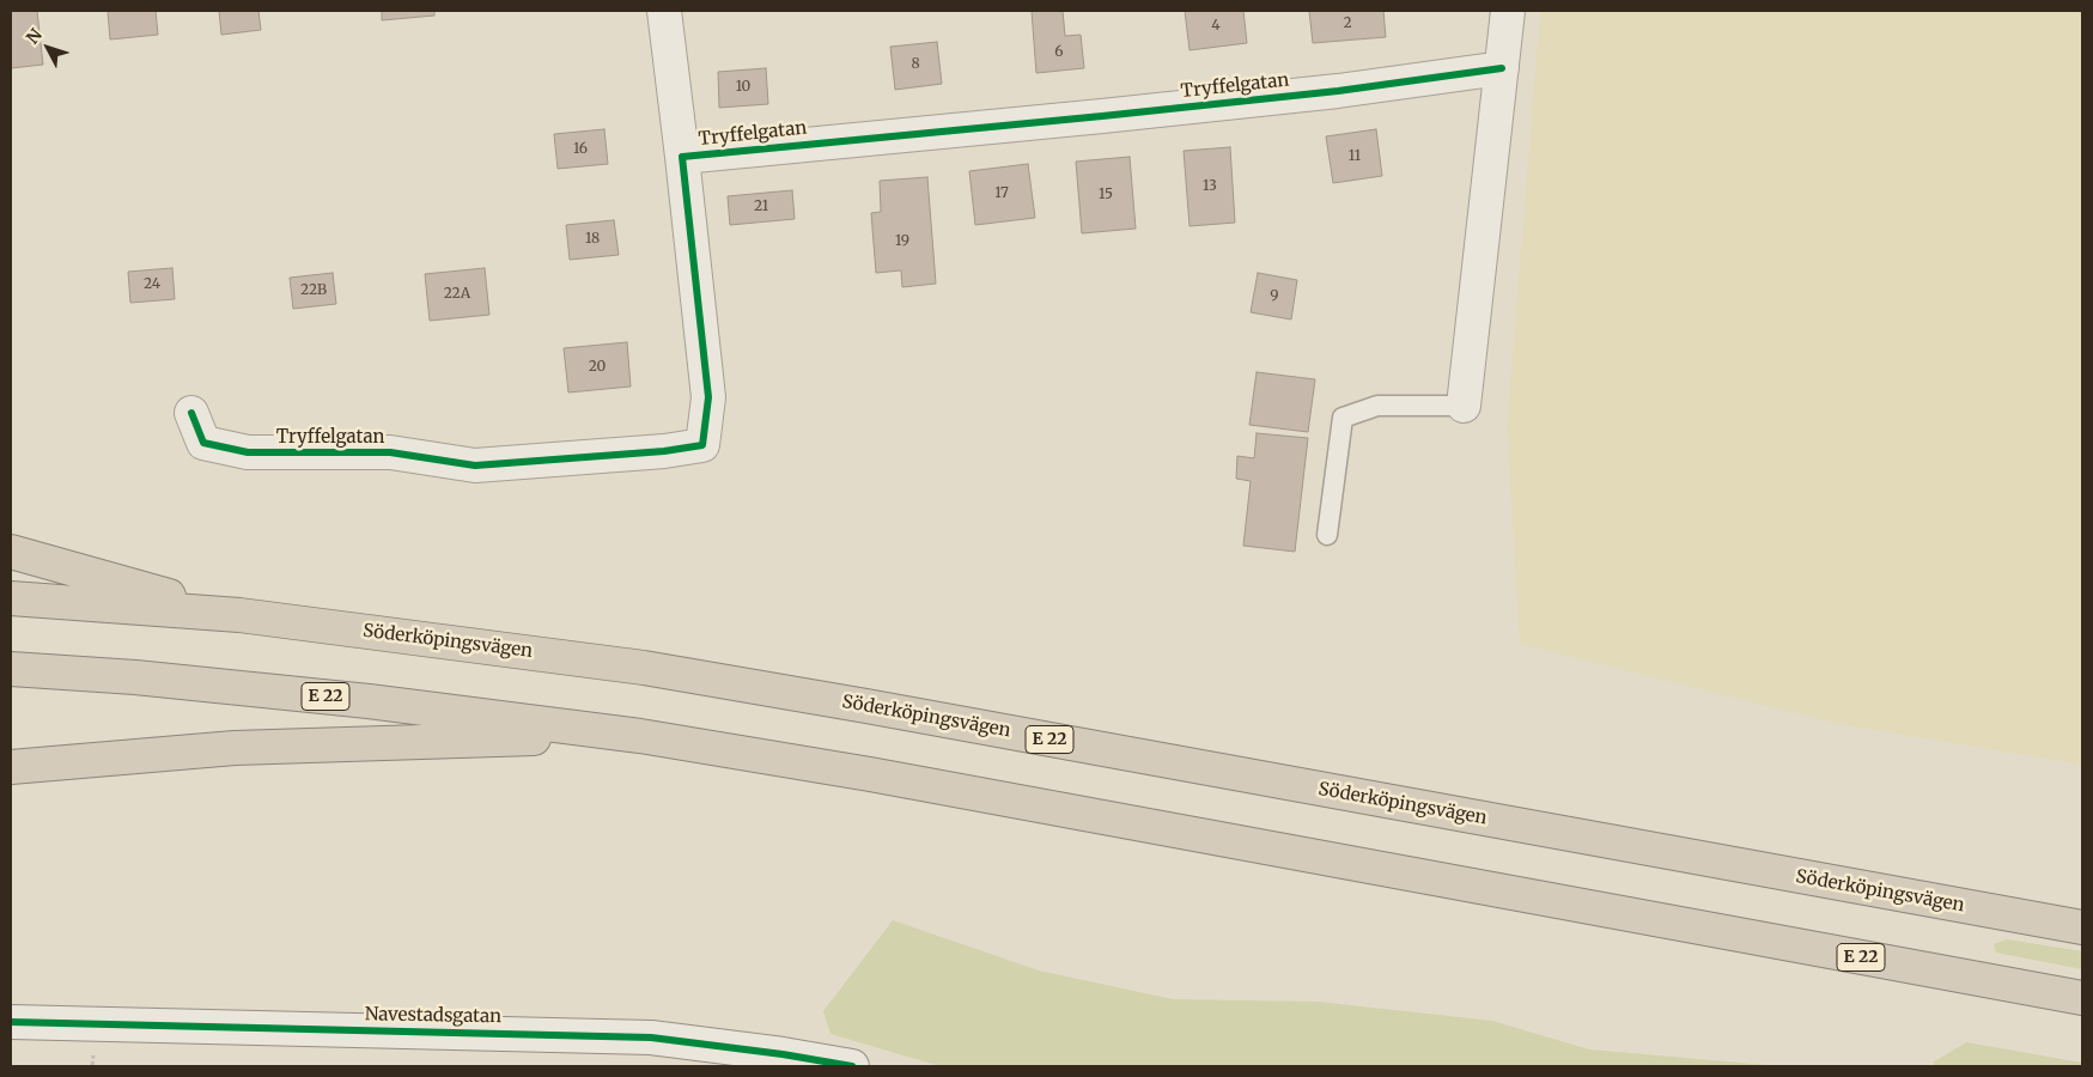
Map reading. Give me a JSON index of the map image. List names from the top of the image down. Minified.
{"streets":{"highway":["Söderköpingsvägen","E 22"],"street":["Tryffelgatan","Navestadsgatan"]},"house_numbers":["2","4","6","8","10","16","11","13","17","15","21","18","19","24","22B","22A","9","20"],"north":"top left"}
